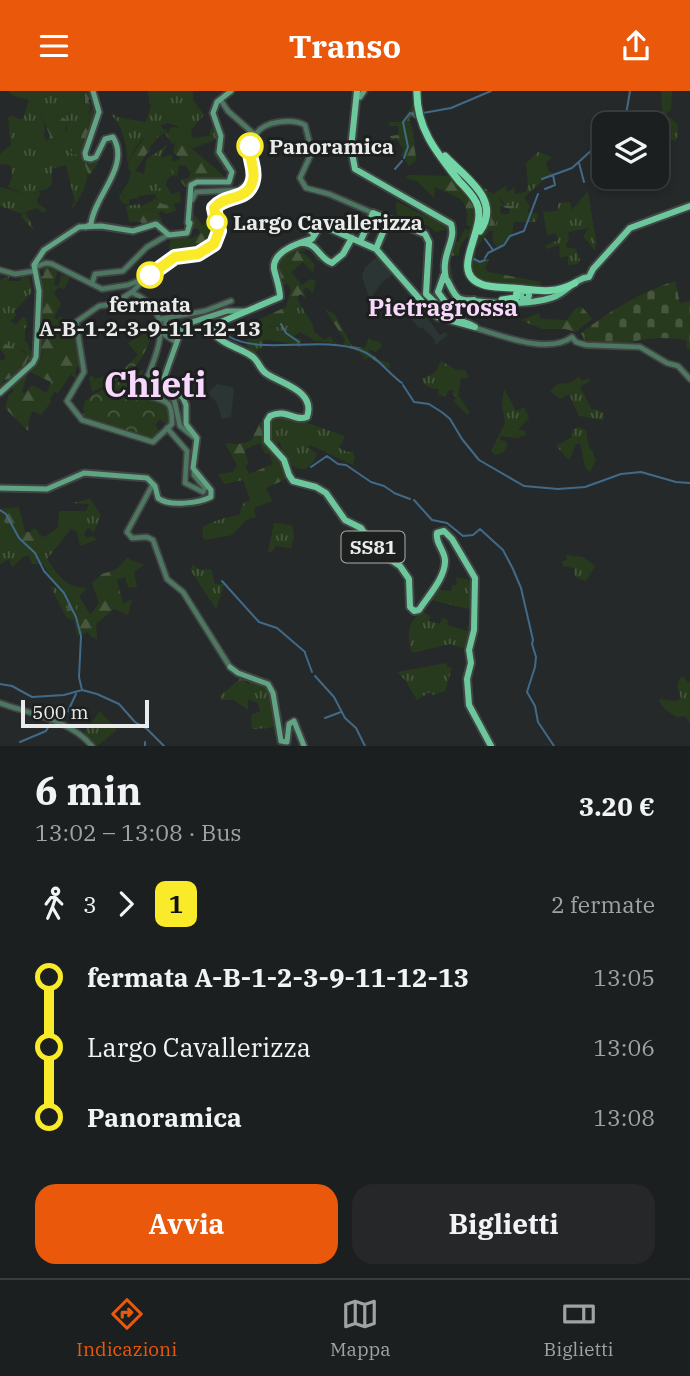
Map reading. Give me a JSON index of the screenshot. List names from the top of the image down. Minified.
{"streets":{"main road":["SS81"]},"districts":["Pietragrossa","Chieti"],"places":["Panoramica","Largo Cavallerizza","fermata A-B-1-2-3-9-11-12-13"],"lines":["bus line 1"],"scale_bar":"500 m","page":{"header":"Transo","scale":"500 m","heading":["6 min","13:02 – 13:08 · Bus","3.20 €"],"legs":["3","1","2 fermate"],"list":[{"name":"fermata A-B-1-2-3-9-11-12-13","value":"13:05"},{"name":"Largo Cavallerizza","value":"13:06"},{"name":"Panoramica","value":"13:08"}],"buttons":["Avvia","Biglietti"],"tabs":["Indicazioni","Mappa","Biglietti"]}}
